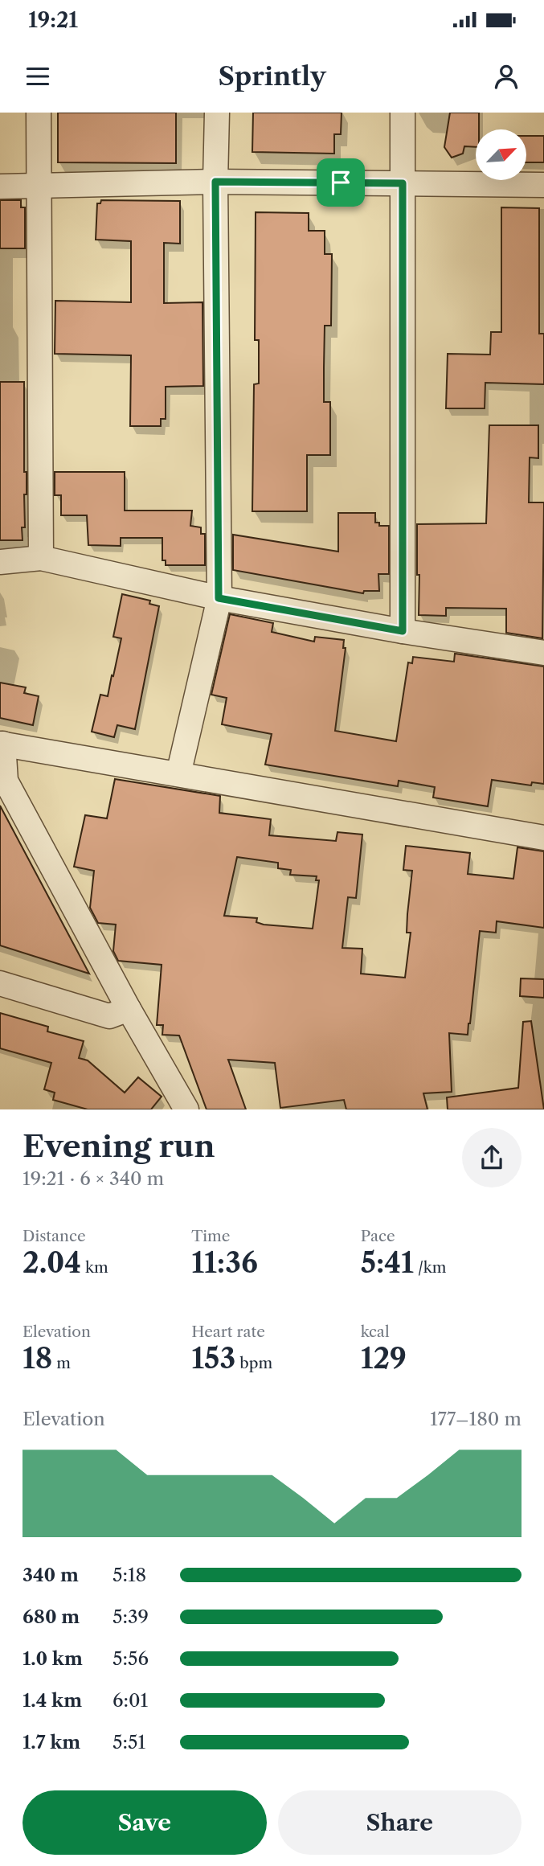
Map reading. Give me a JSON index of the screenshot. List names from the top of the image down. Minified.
{"north":"top right","page":{"status":"19:21","header":"Sprintly","heading":["Evening run","19:21 · 6 × 340 m"],"stats":[["Distance","2.04 km"],["Time","11:36"],["Pace","5:41 /km"],["Elevation","18 m"],["Heart rate","153 bpm"],["kcal","129"]],"chart":["Elevation","177–180 m"],"list":[{"name":"340 m","note":"5:18"},{"name":"680 m","note":"5:39"},{"name":"1.0 km","note":"5:56"},{"name":"1.4 km","note":"6:01"},{"name":"1.7 km","note":"5:51"}],"buttons":["Save","Share"]}}
